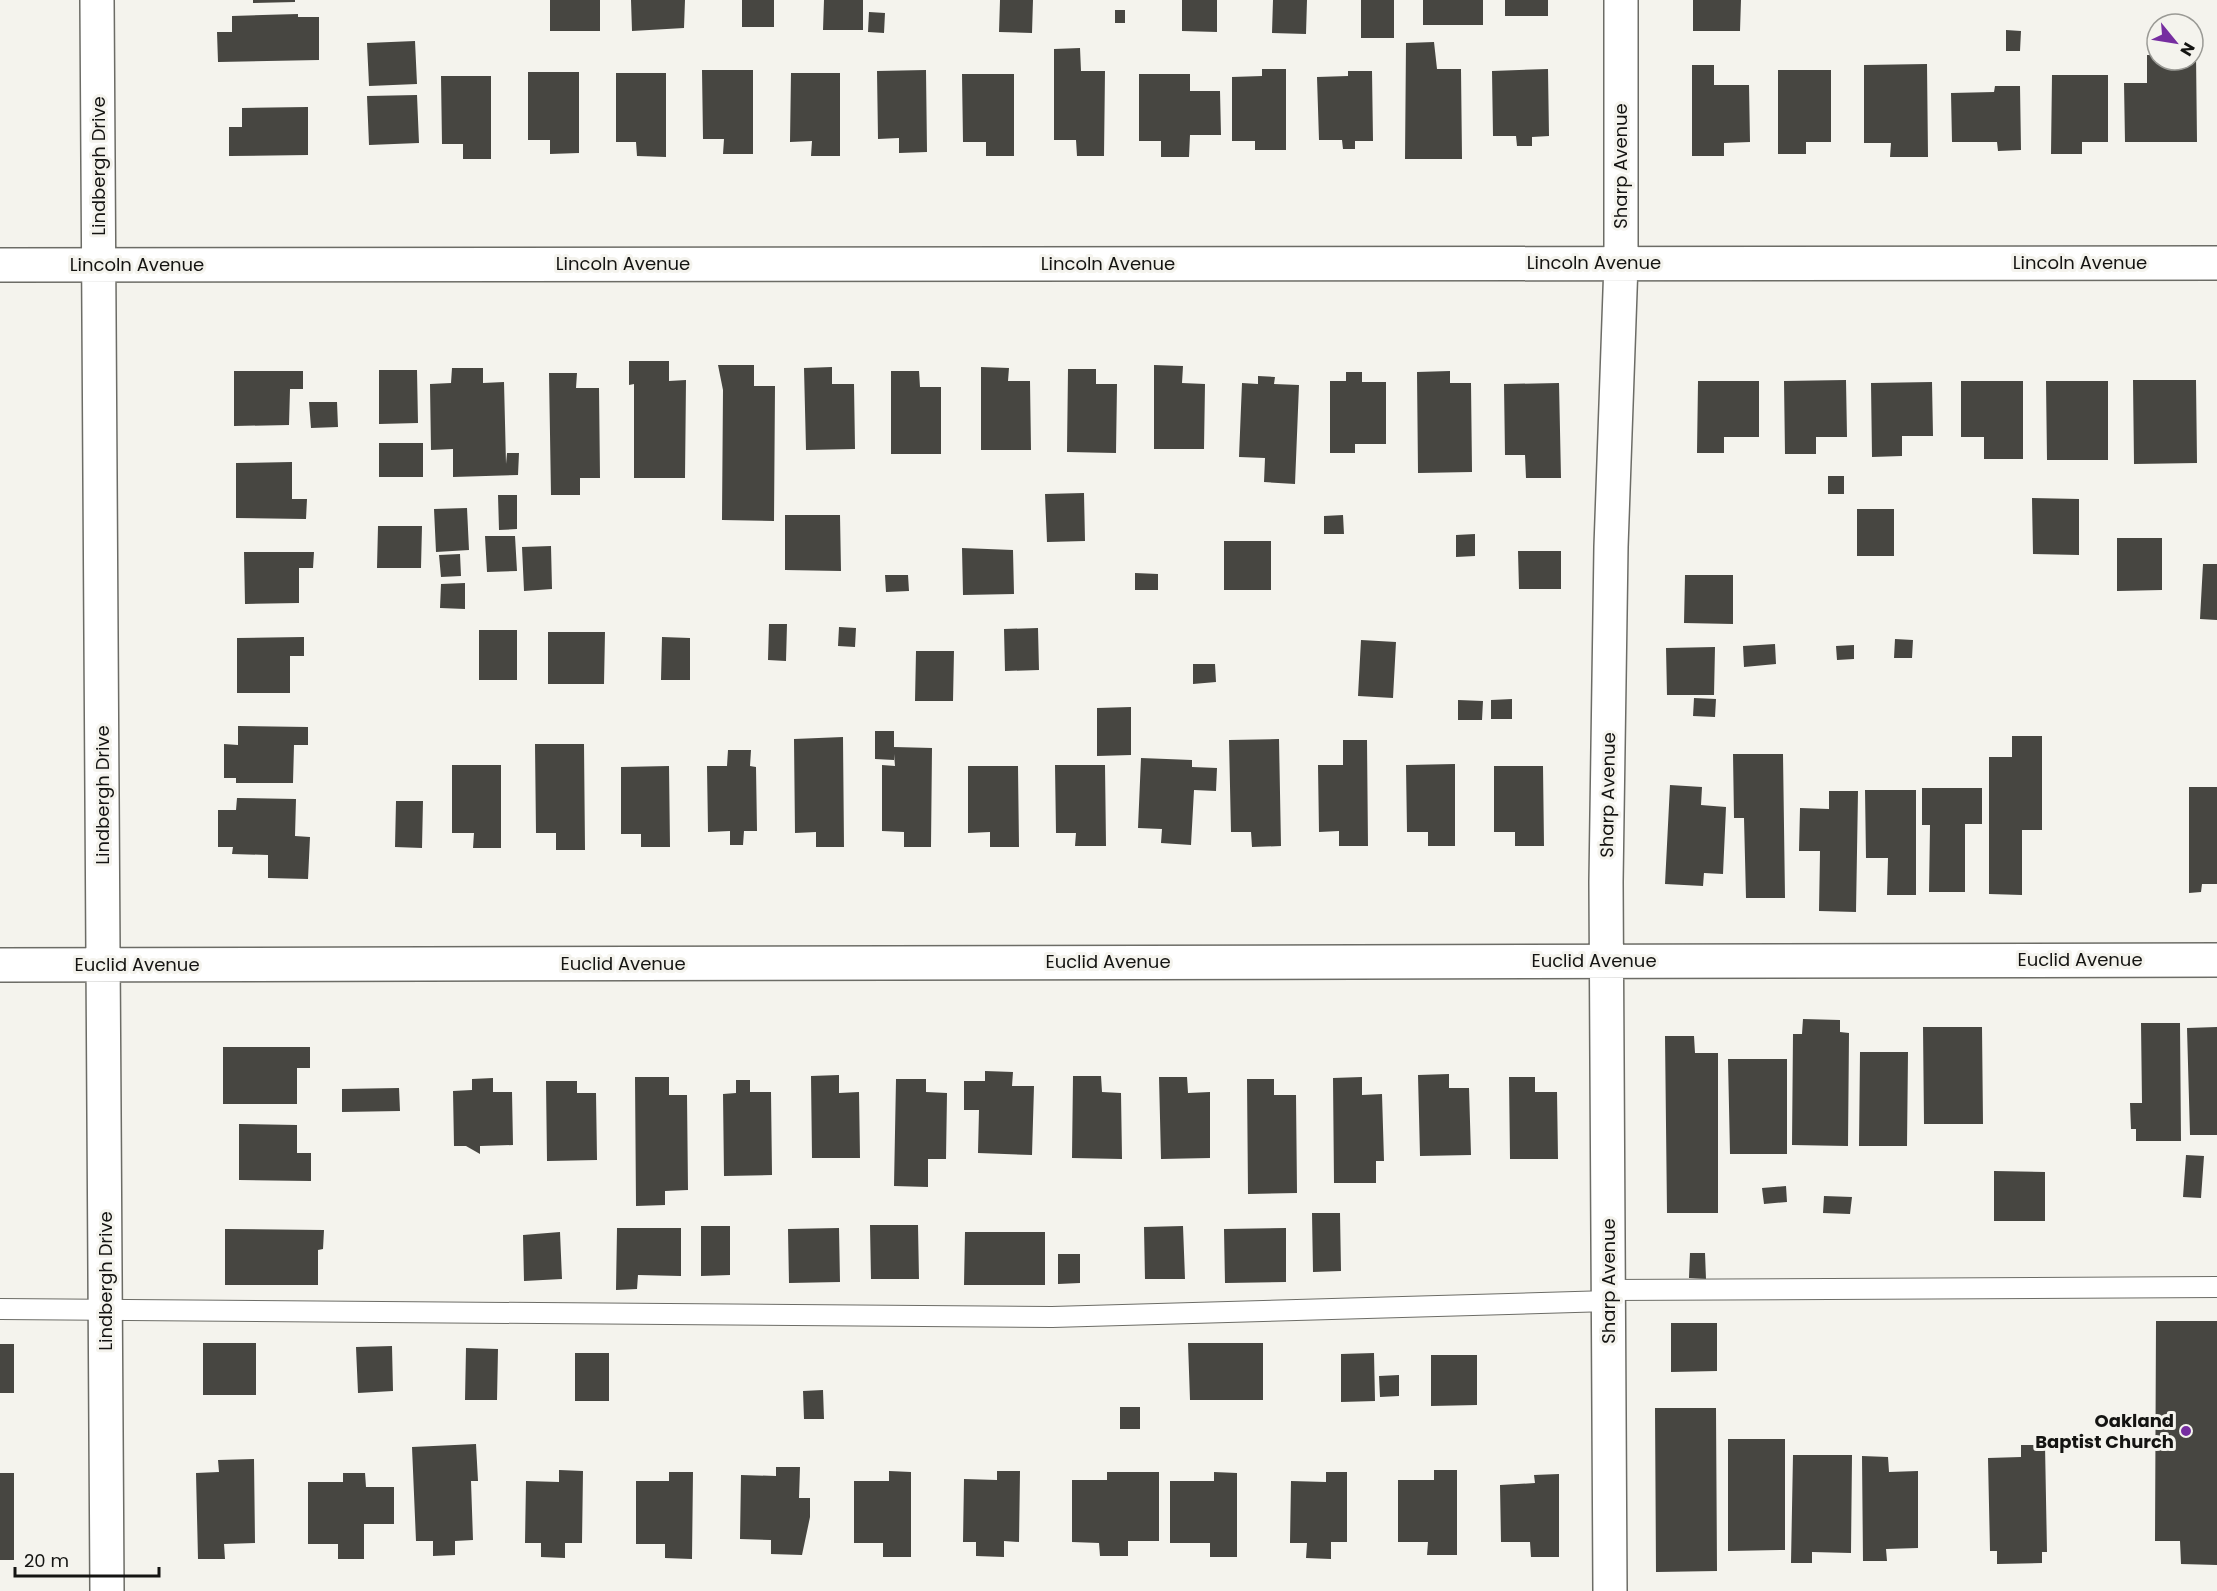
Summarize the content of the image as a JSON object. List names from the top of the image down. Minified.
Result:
{"streets":{"street":["Lindbergh Drive","Sharp Avenue","Lincoln Avenue","Euclid Avenue"]},"crossings":[["Lindbergh Drive","Lincoln Avenue"],["Lindbergh Drive","Euclid Avenue"],["Sharp Avenue","Lincoln Avenue"],["Sharp Avenue","Euclid Avenue"]],"places":["Oakland Baptist Church"],"scale_bar":"20 m","north":"bottom right"}
